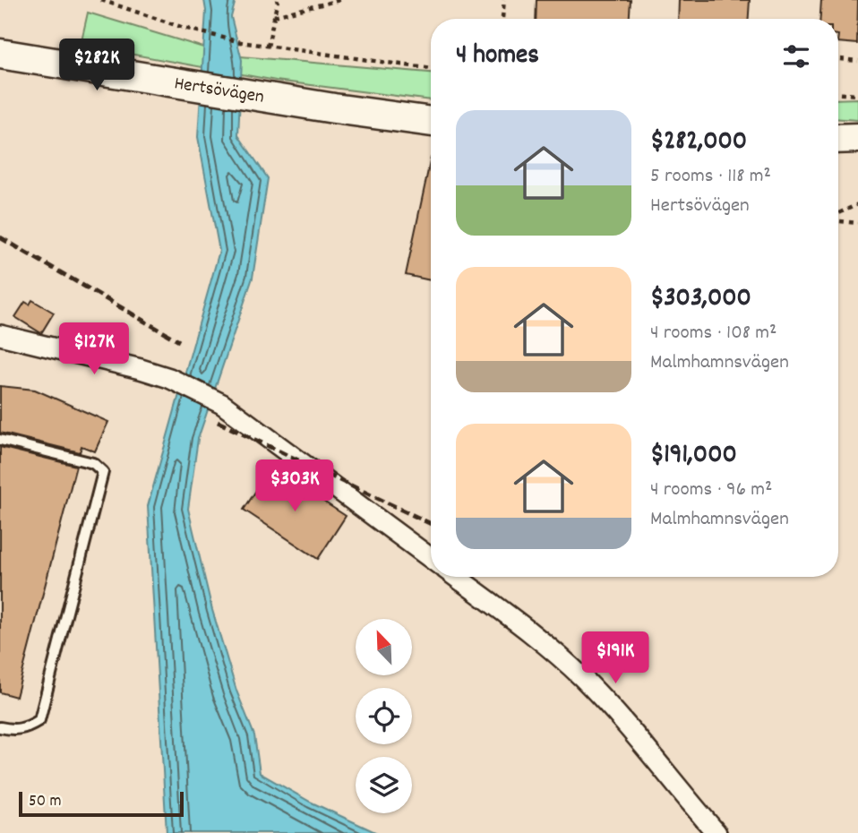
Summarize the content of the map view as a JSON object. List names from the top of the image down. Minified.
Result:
{"streets":{"main road":["Hertsövägen"]},"scale_bar":"50 m","north":"top left","page":{"heading":"4 homes","price":["$282K","$127K","$303K","$191K"],"list":[{"name":"$282,000","note":"5 rooms · 118 m² · Hertsövägen"},{"name":"$303,000","note":"4 rooms · 108 m² · Malmhamnsvägen"},{"name":"$191,000","note":"4 rooms · 96 m² · Malmhamnsvägen"}],"scale":"50 m"}}
